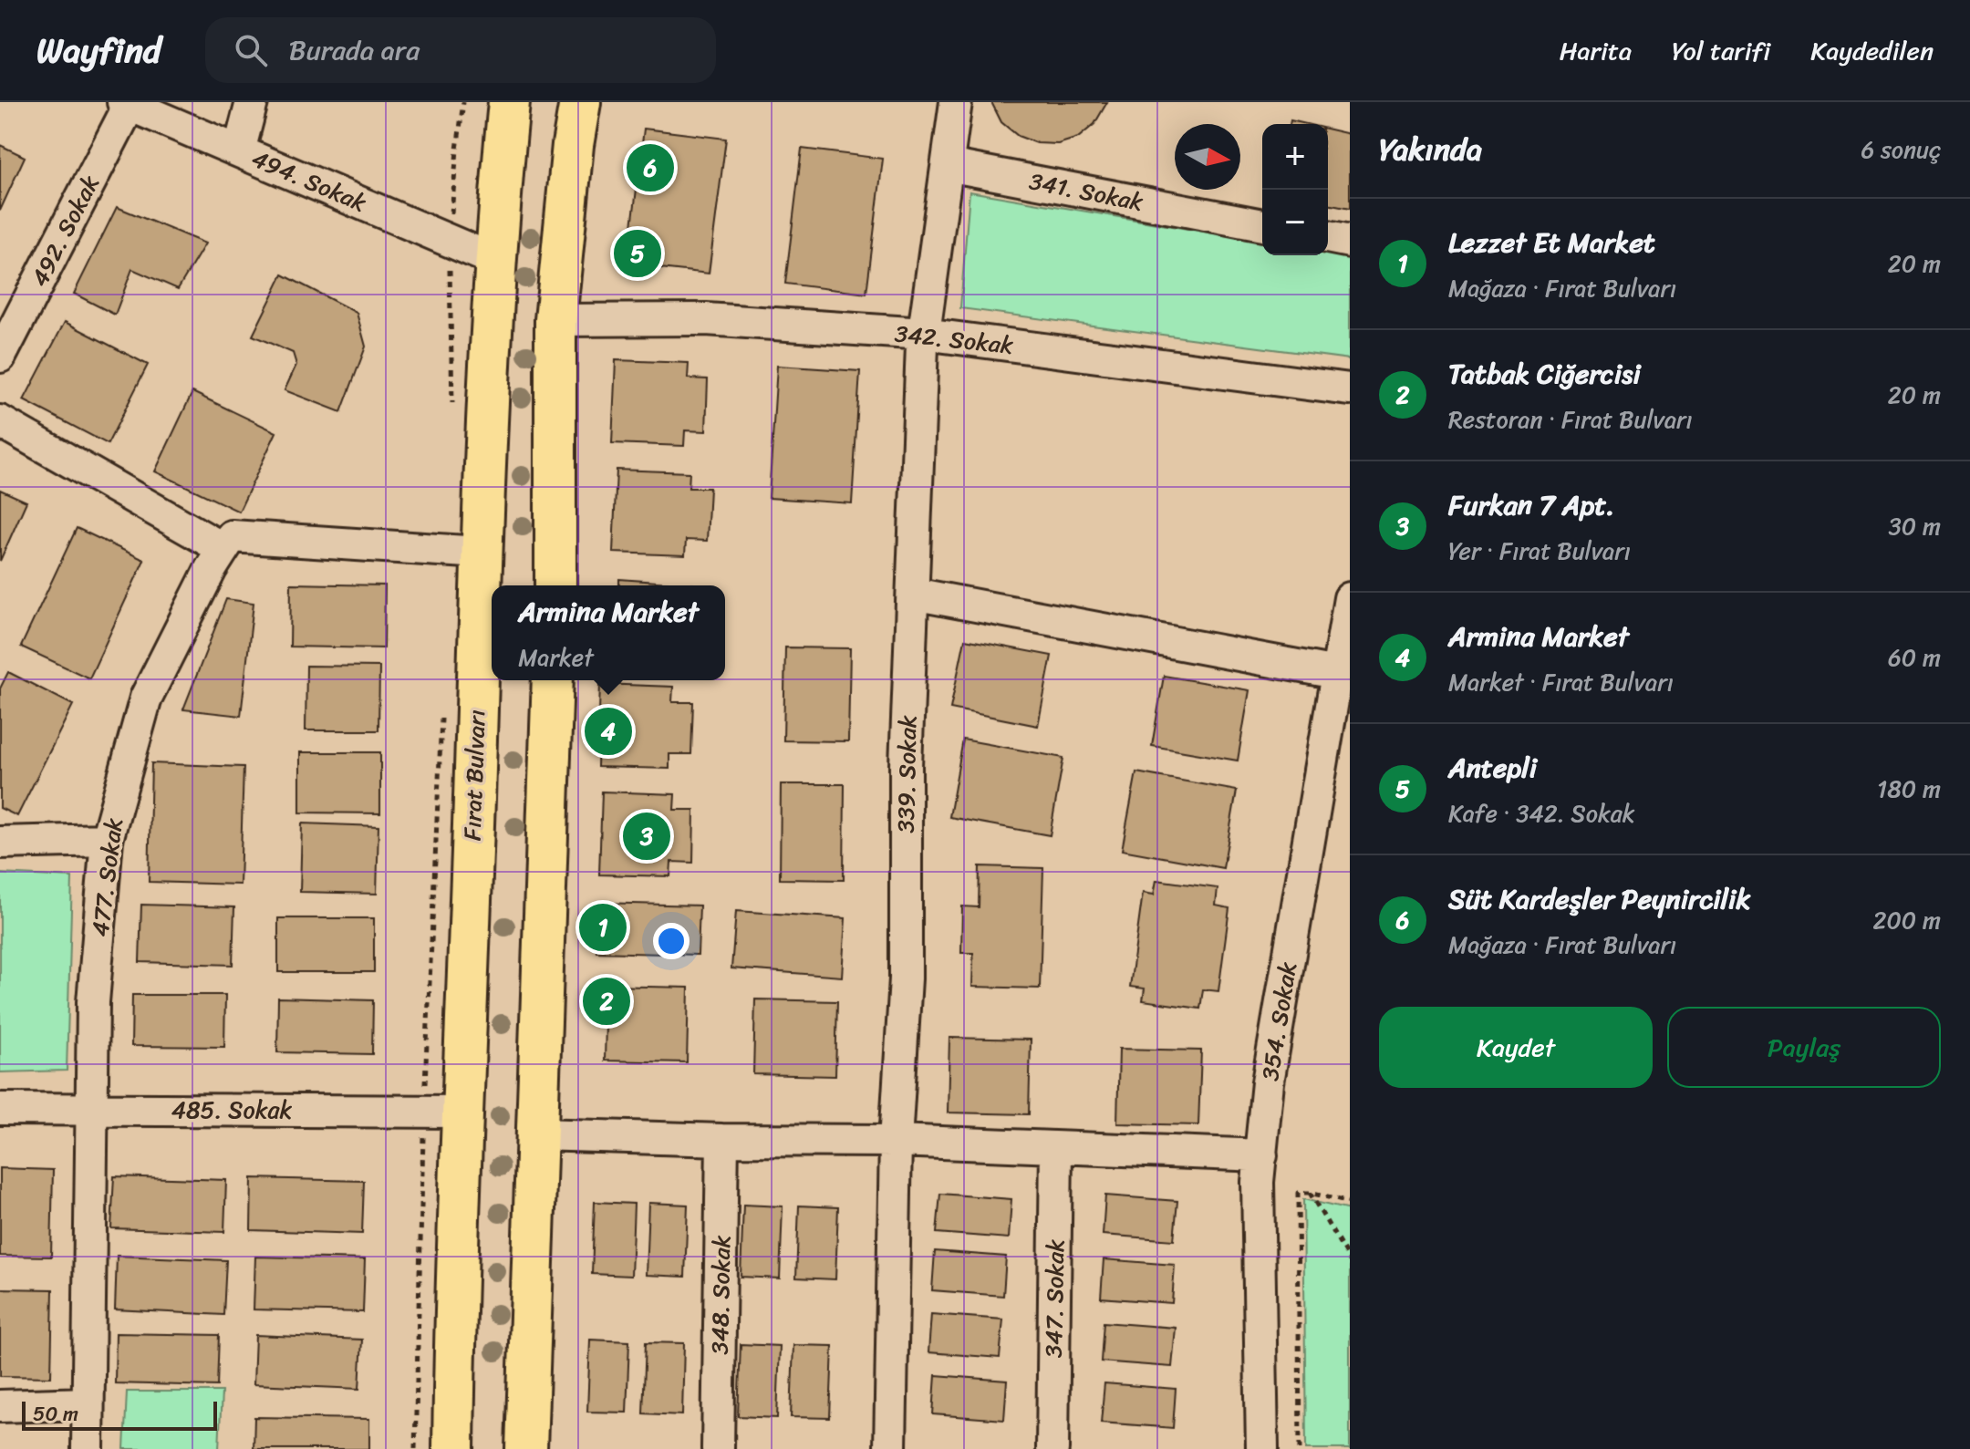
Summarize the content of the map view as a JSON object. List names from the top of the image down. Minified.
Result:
{"streets":{"main road":["Fırat Bulvarı"],"street":["494. Sokak","341. Sokak","492. Sokak","342. Sokak","339. Sokak","477. Sokak","354. Sokak","485. Sokak","348. Sokak","347. Sokak"]},"crossings":[["494. Sokak","492. Sokak"],["494. Sokak","Fırat Bulvarı"],["341. Sokak","339. Sokak"],["342. Sokak","339. Sokak"],["Fırat Bulvarı","485. Sokak"],["477. Sokak","485. Sokak"]],"scale_bar":"50 m","north":"right","page":{"header":"Wayfind","search":"Burada ara","nav":["Harita","Yol tarifi","Kaydedilen"],"heading":["Yakında","6 sonuç"],"map_buttons":["+","−"],"pins":["6","5","4","3","1","2"],"list":[{"mark":"1","name":"Lezzet Et Market","note":"Mağaza · Fırat Bulvarı","value":"20 m"},{"mark":"2","name":"Tatbak Ciğercisi","note":"Restoran · Fırat Bulvarı","value":"20 m"},{"mark":"3","name":"Furkan 7 Apt.","note":"Yer · Fırat Bulvarı","value":"30 m"},{"mark":"4","name":"Armina Market","note":"Market · Fırat Bulvarı","value":"60 m"},{"mark":"5","name":"Antepli","note":"Kafe · 342. Sokak","value":"180 m"},{"mark":"6","name":"Süt Kardeşler Peynircilik","note":"Mağaza · Fırat Bulvarı","value":"200 m"}],"popup":["Armina Market","Market"],"buttons":["Kaydet","Paylaş"],"scale":"50 m"}}
